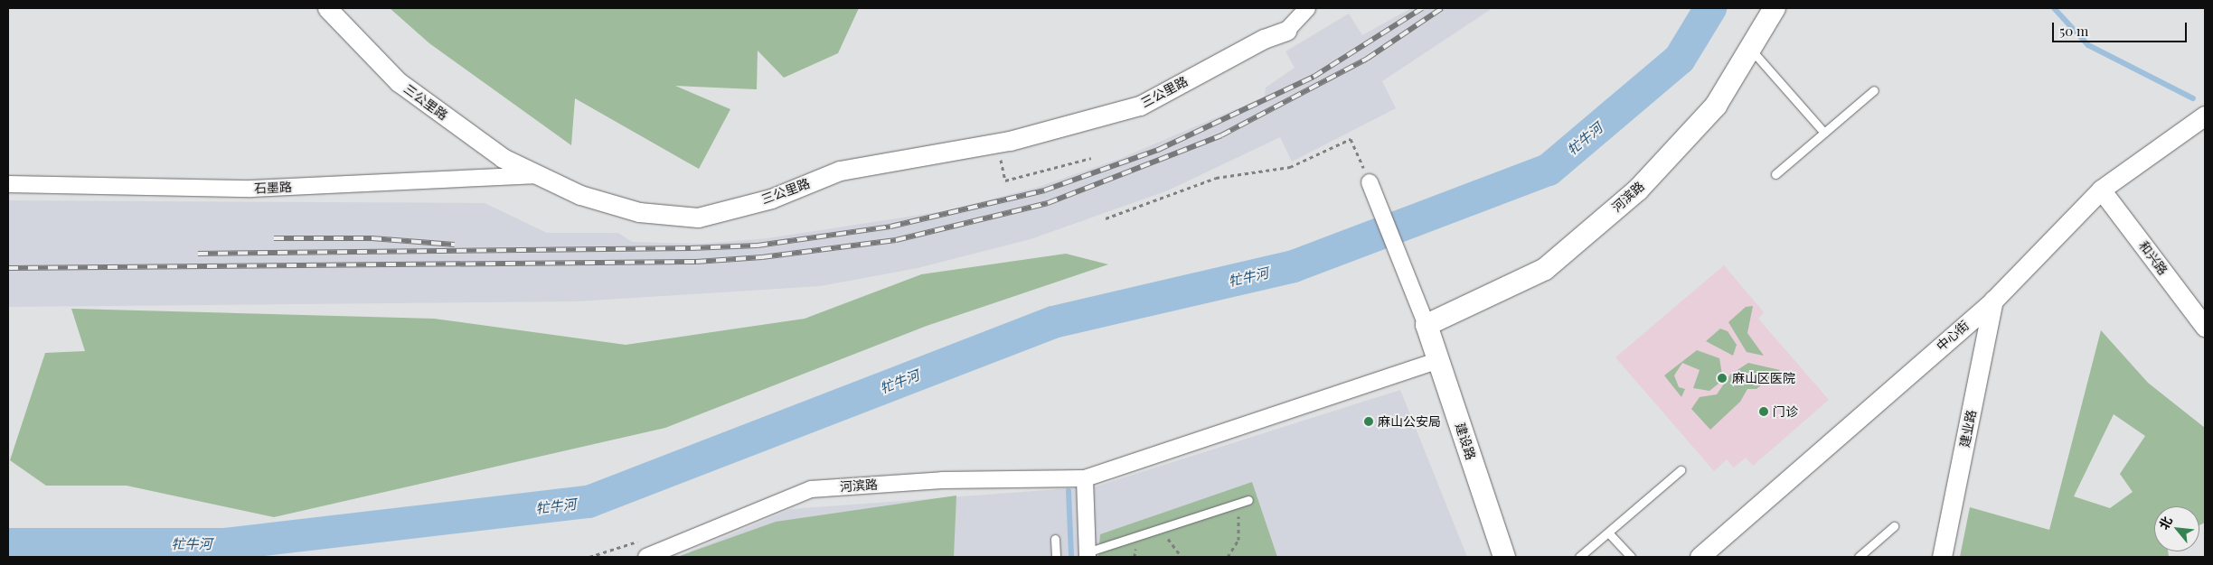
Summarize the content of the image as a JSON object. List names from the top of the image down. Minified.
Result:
{"streets":{"main road":["河滨路","建设路"],"street":["三公里路","石墨路","和兴路","中心街","建业路"]},"crossings":[["三公里路","石墨路"],["河滨路","建设路"],["和兴路","中心街"],["中心街","建业路"]],"water":["牤牛河"],"places":["麻山区医院","门诊","麻山公安局"],"scale_bar":"50 m","north":"top left"}
